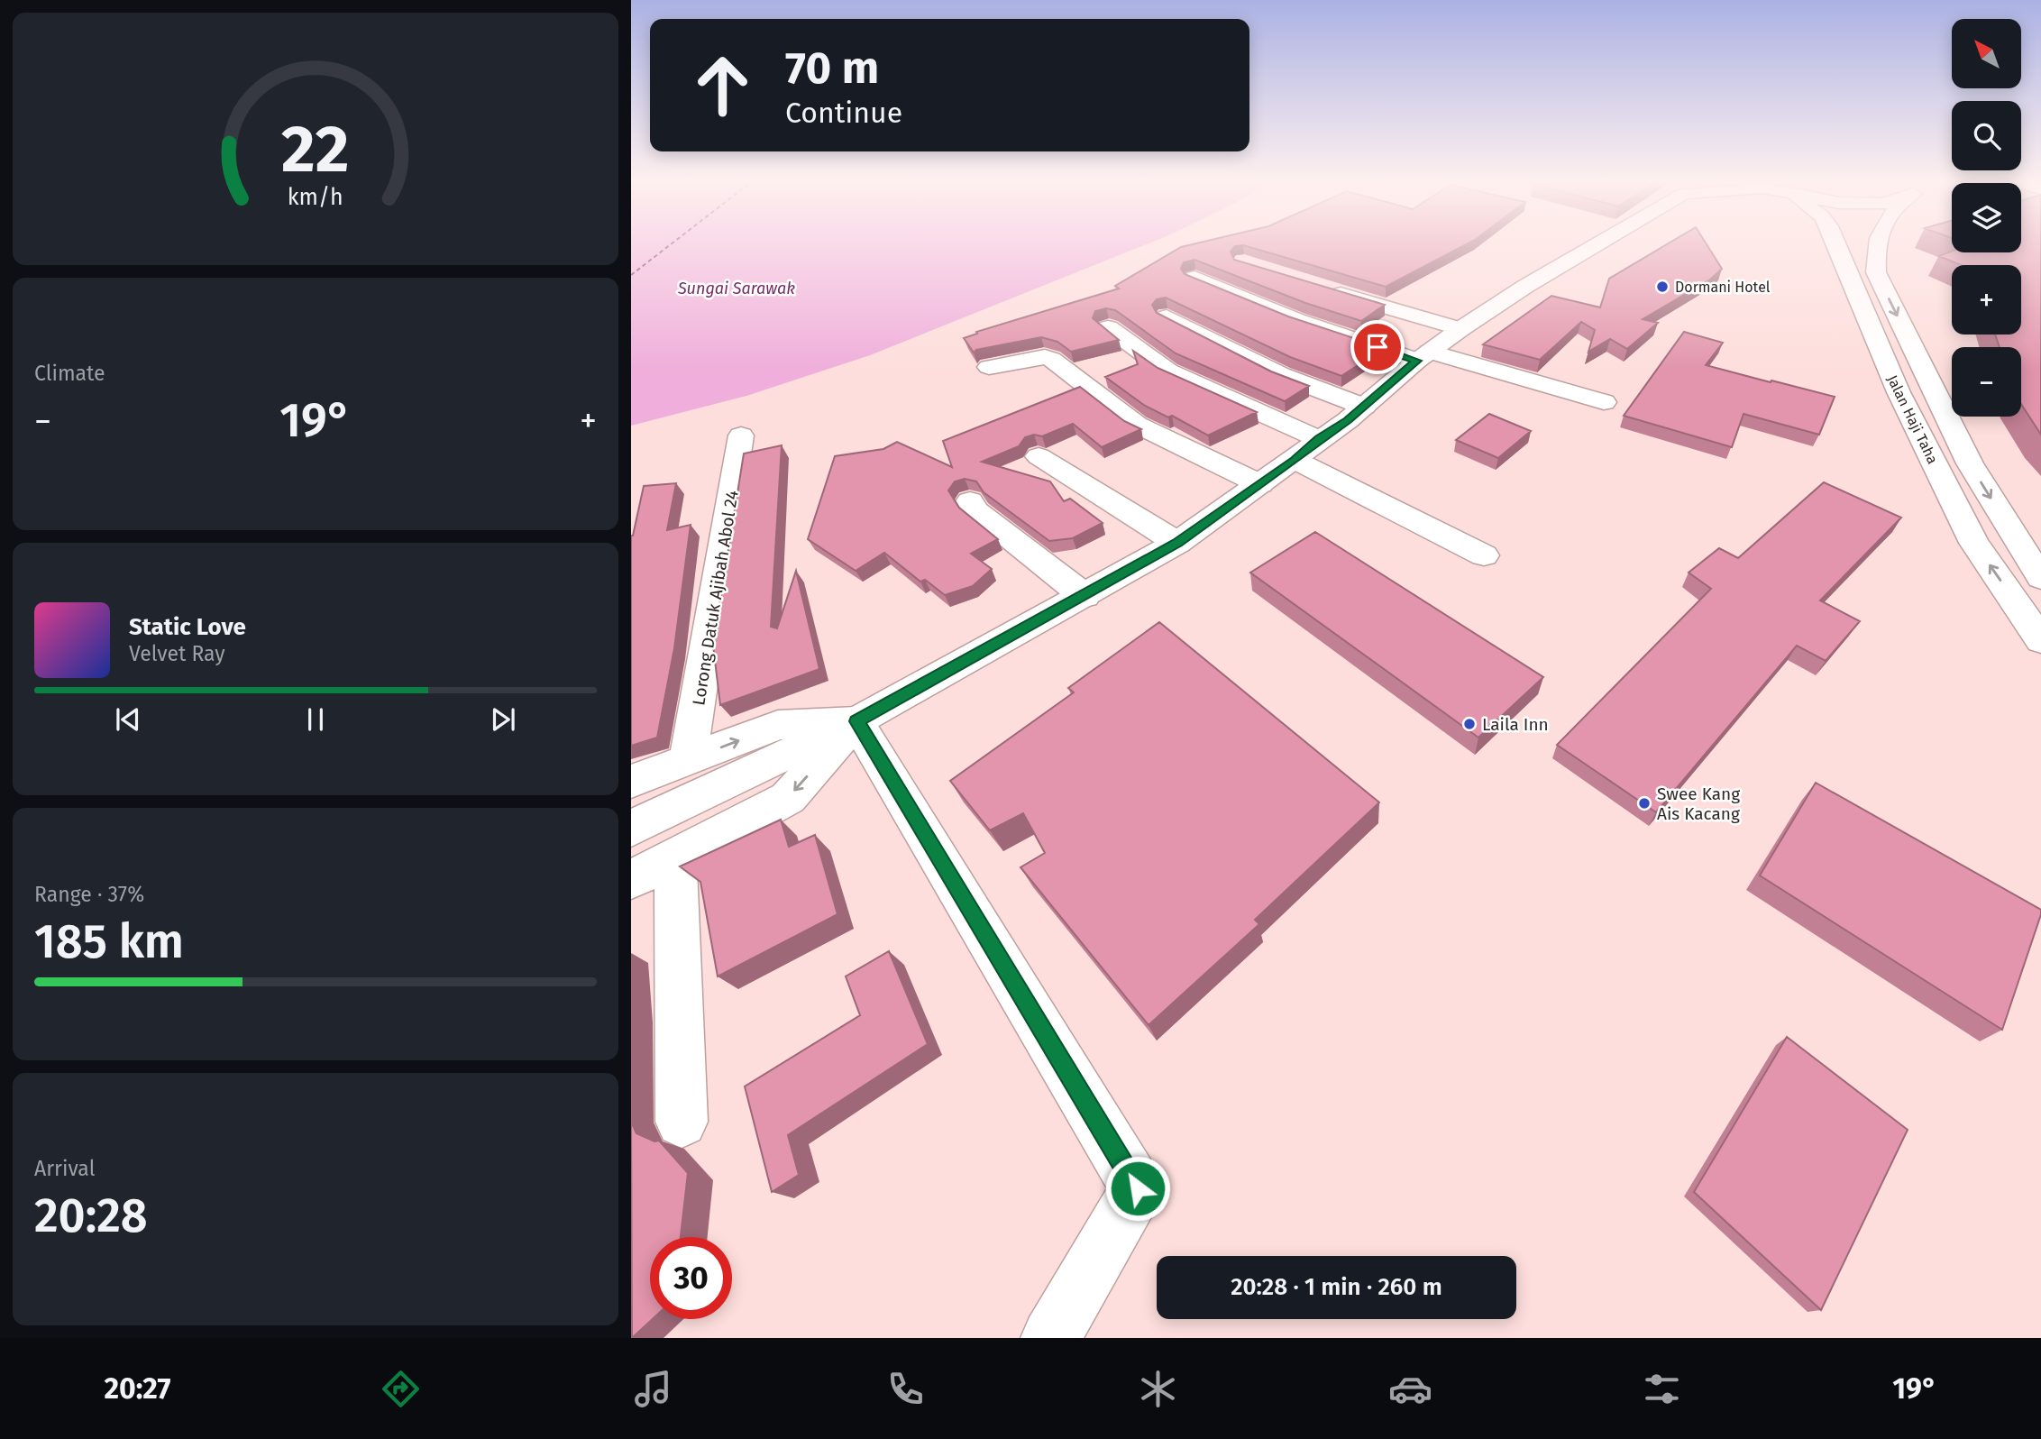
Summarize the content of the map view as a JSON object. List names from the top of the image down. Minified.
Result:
{"streets":{"street":["Jalan Haji Taha","Lorong Datuk Ajibah Abol 24"]},"water":["Sungai Sarawak"],"places":["Dormani Hotel","Laila Inn","Swee Kang Ais Kacang"],"north":"top left","page":{"map_buttons":["+","−"],"turn":["70 m","Continue"],"tile":["Climate",["Range · 37%","185 km"],["Arrival","20:28"]],"heat":["−","19°","+"],"song":["Static Love","Velvet Ray"],"limit":"30","trip":"20:28 · 1 min · 260 m","tabs":["20:27","19°"],"gauge":["22","km/h"]}}
